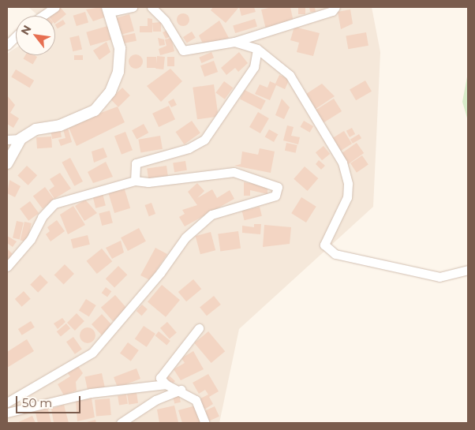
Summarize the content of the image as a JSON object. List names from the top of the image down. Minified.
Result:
{"scale_bar":"50 m","north":"top left"}
